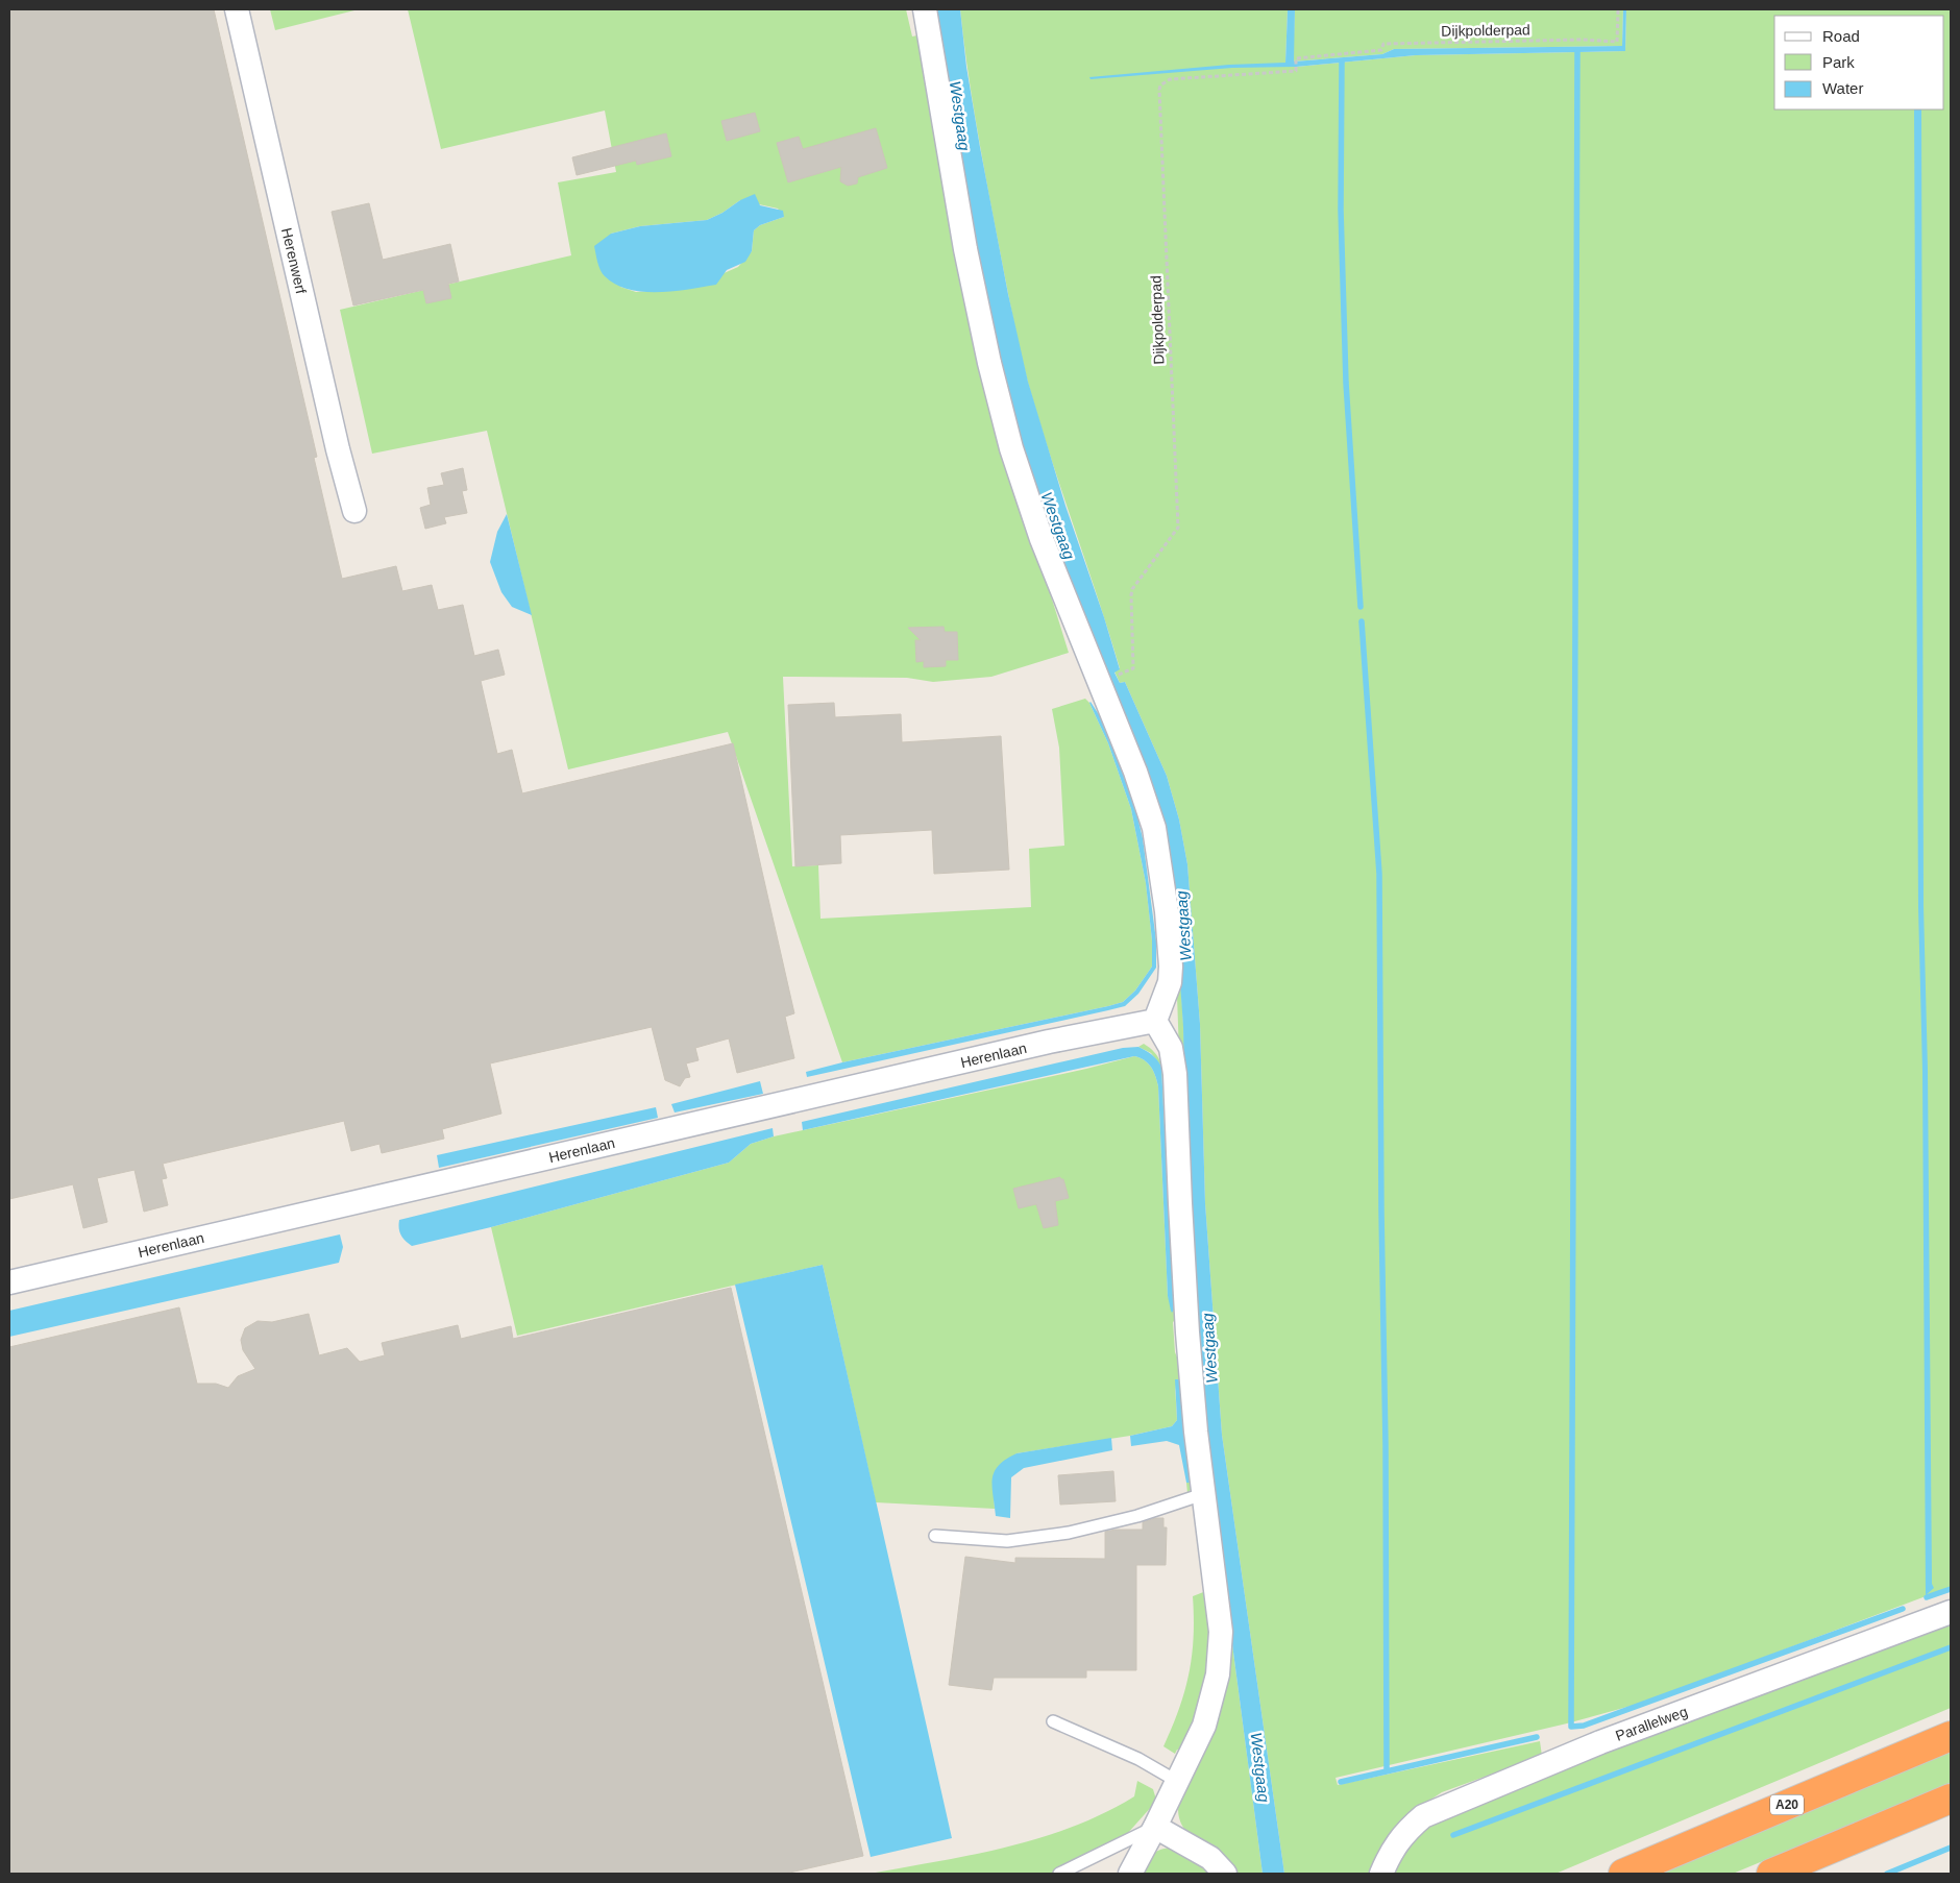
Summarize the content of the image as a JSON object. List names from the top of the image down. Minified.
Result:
{"streets":{"highway":["A20"],"street":["Herenwerf","Herenlaan","Parallelweg"],"path":["Dijkpolderpad"]},"water":["Westgaag"],"legend":["Road","Park","Water"]}
